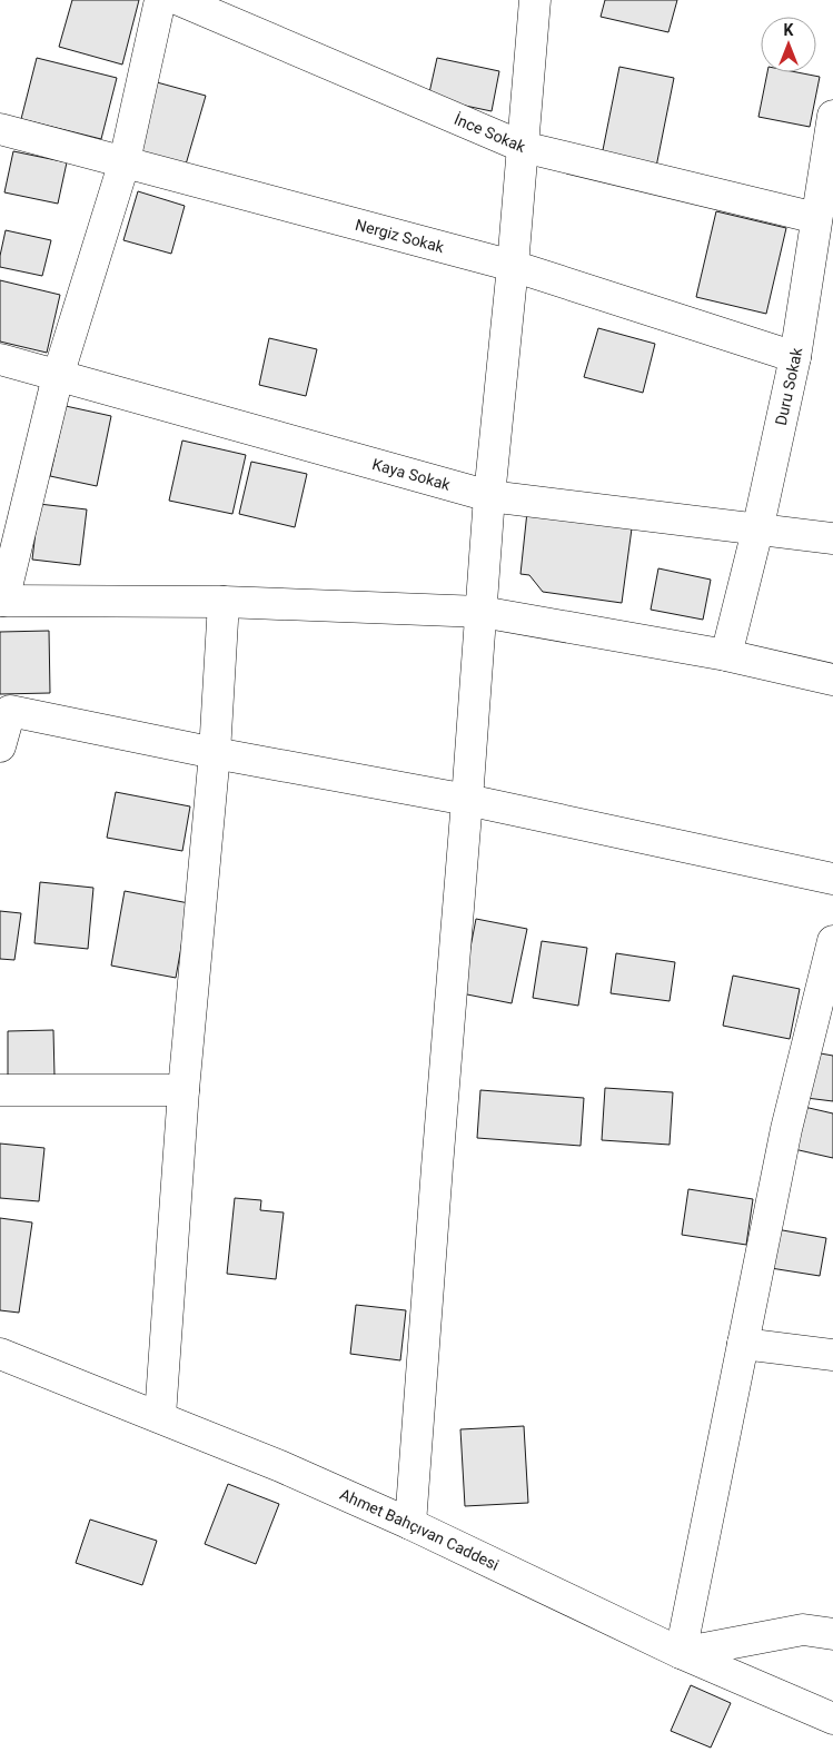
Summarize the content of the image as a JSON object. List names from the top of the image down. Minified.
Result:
{"streets":{"street":["İnce Sokak","Nergiz Sokak","Duru Sokak","Kaya Sokak","Ahmet Bahçıvan Caddesi"]},"crossings":[["İnce Sokak","Duru Sokak"],["Nergiz Sokak","Duru Sokak"],["Duru Sokak","Kaya Sokak"]],"north":"top"}
